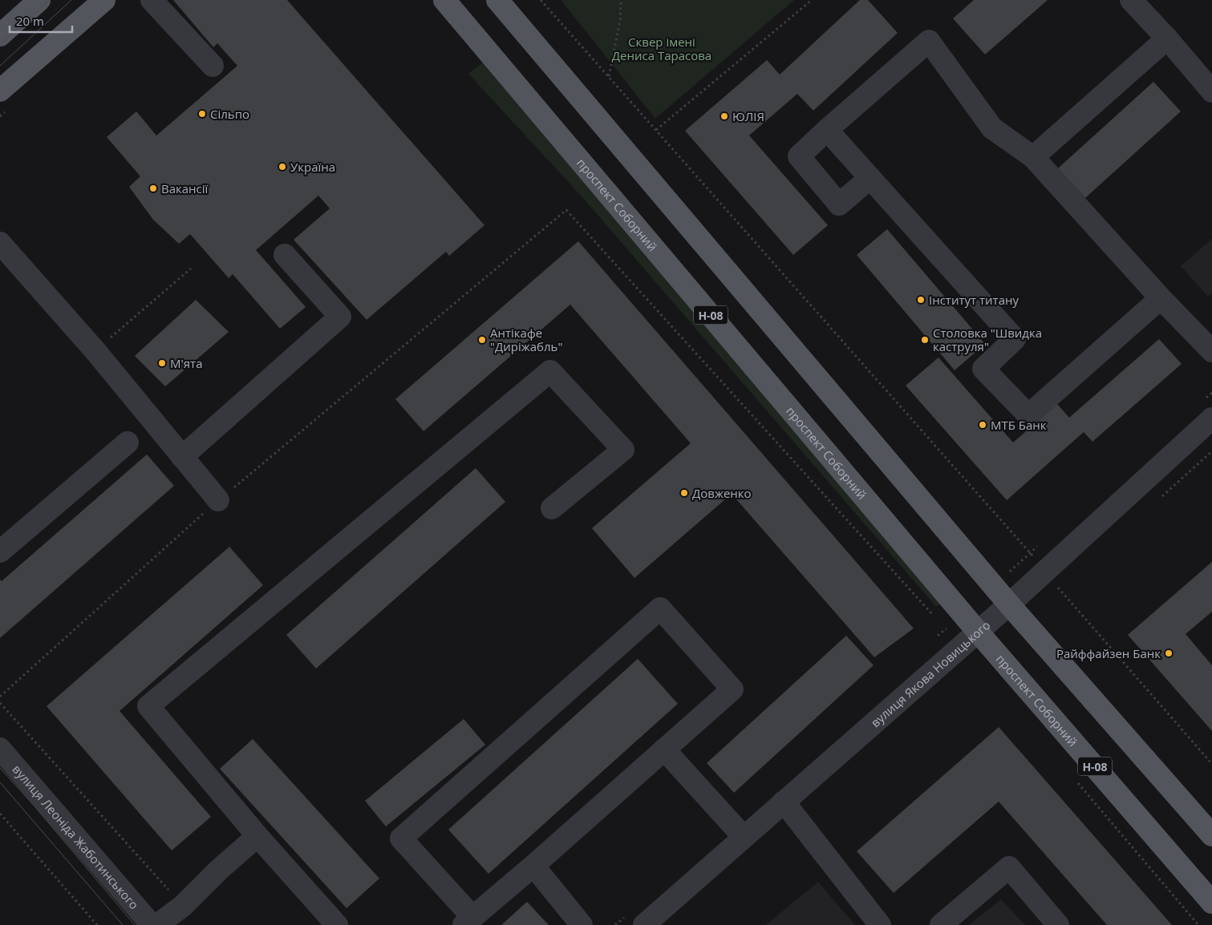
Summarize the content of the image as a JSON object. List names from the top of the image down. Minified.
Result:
{"streets":{"main road":["проспект Соборний","Н-08"],"street":["вулиця Якова Новицького","вулиця Леоніда Жаботинського"]},"crossings":[["проспект Соборний","вулиця Якова Новицького"]],"parks":["Сквер імені Дениса Тарасова"],"places":["Сільпо","ЮЛІЯ","Україна","Вакансії","Інститут титану","Антiкафе \"Дирiжабль\"","Столовка \"Швидка каструля\"","М'ята","МТБ Банк","Довженко","Райффайзен Банк"],"scale_bar":"20 m"}
